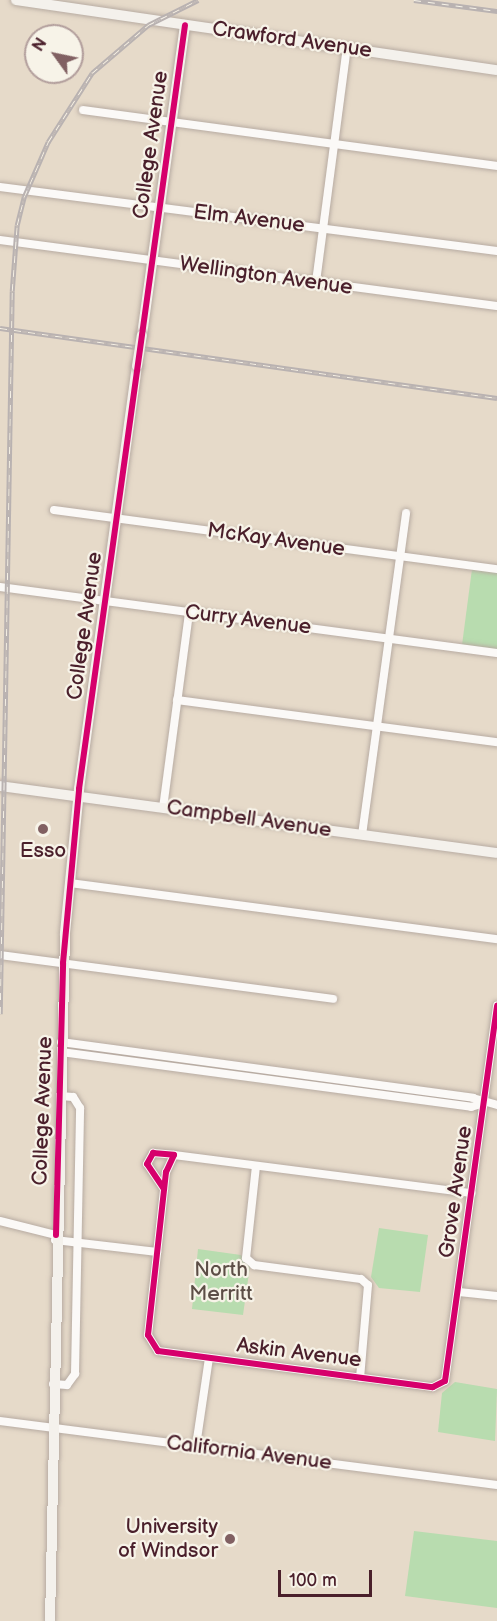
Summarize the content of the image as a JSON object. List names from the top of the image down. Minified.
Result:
{"streets":{"street":["Crawford Avenue","College Avenue","Elm Avenue","Wellington Avenue","McKay Avenue","Curry Avenue","Campbell Avenue","Grove Avenue","Askin Avenue","California Avenue"]},"crossings":[["Crawford Avenue","College Avenue"],["College Avenue","Elm Avenue"],["College Avenue","Wellington Avenue"],["College Avenue","McKay Avenue"],["College Avenue","Curry Avenue"],["College Avenue","Campbell Avenue"],["College Avenue","California Avenue"],["Grove Avenue","Askin Avenue"]],"parks":["North Merritt"],"places":["Esso","University of Windsor"],"scale_bar":"100 m","north":"top left"}
